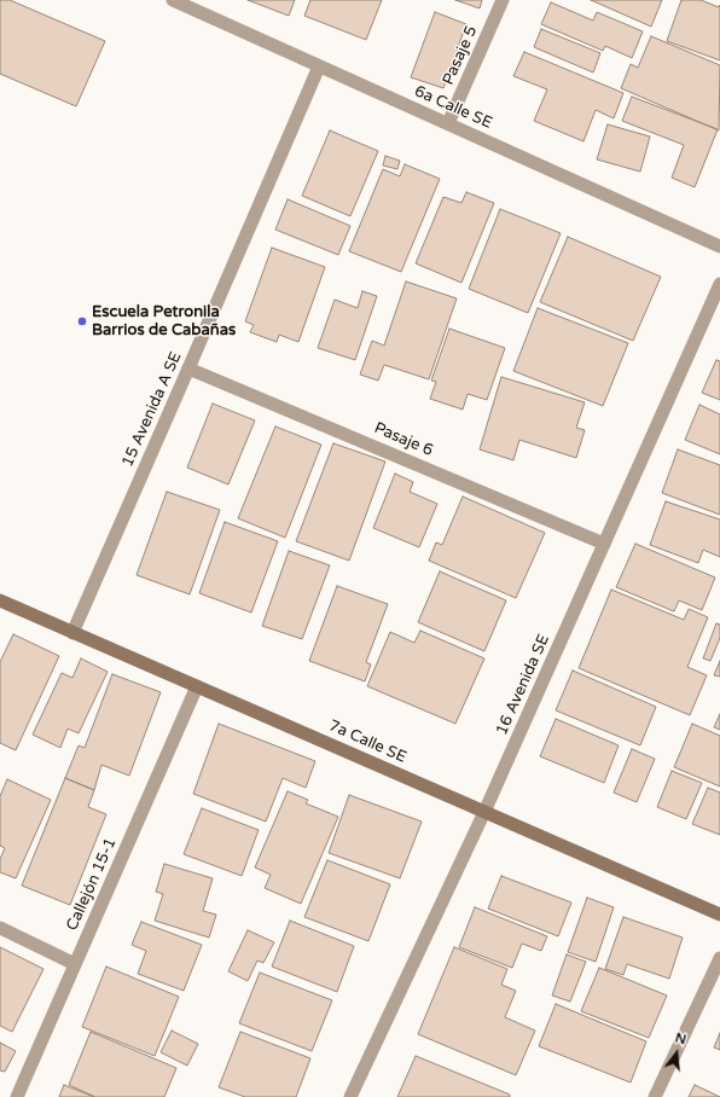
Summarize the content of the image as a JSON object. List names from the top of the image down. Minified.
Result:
{"streets":{"main road":["7a Calle SE"],"street":["Pasaje 5","6a Calle SE","15 Avenida A SE","Pasaje 6","16 Avenida SE","Callejón 15-1"]},"crossings":[["Pasaje 5","6a Calle SE"],["6a Calle SE","15 Avenida A SE"],["15 Avenida A SE","Pasaje 6"],["15 Avenida A SE","7a Calle SE"],["Pasaje 6","16 Avenida SE"],["16 Avenida SE","7a Calle SE"],["7a Calle SE","Callejón 15-1"]],"places":["Escuela Petronila Barrios de Cabañas"],"north":"top"}
